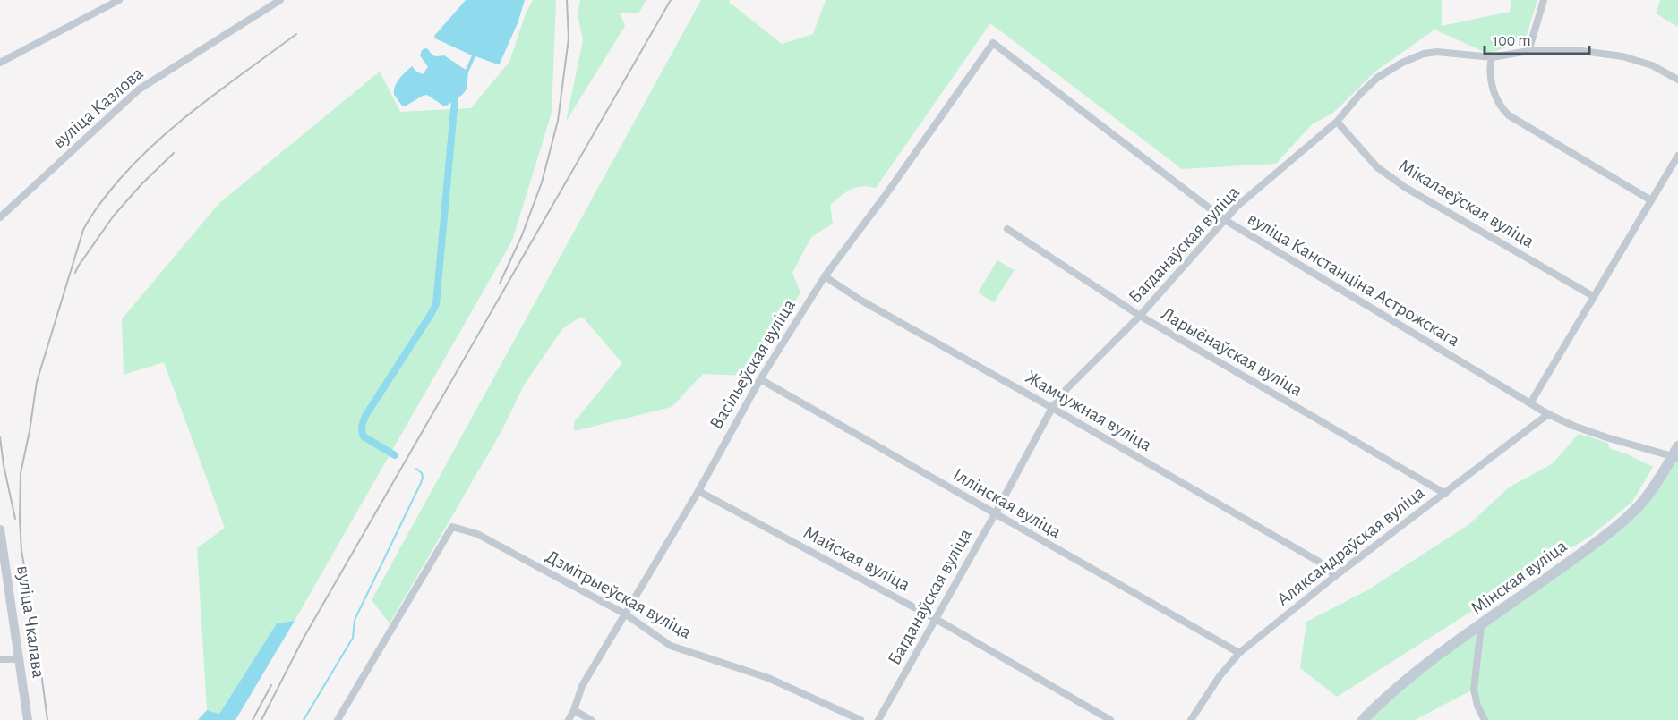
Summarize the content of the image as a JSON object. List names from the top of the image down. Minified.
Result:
{"streets":{"main road":["Мінская вуліца"],"street":["вуліца Казлова","Мікалаеўская вуліца","Багданаўская вуліца","вуліца Канстанціна Астрожскага","Ларыёнаўская вуліца","Васільеўская вуліца","Жамчужная вуліца","Іллінская вуліца","Аляксандраўская вуліца","Майская вуліца","Дзмітрыеўская вуліца","вуліца Чкалава"]},"crossings":[["Мікалаеўская вуліца","Багданаўская вуліца"],["Багданаўская вуліца","вуліца Канстанціна Астрожскага"],["Багданаўская вуліца","Ларыёнаўская вуліца"],["Багданаўская вуліца","Жамчужная вуліца"],["Багданаўская вуліца","Іллінская вуліца"],["Багданаўская вуліца","Майская вуліца"],["вуліца Канстанціна Астрожскага","Васільеўская вуліца"],["вуліца Канстанціна Астрожскага","Аляксандраўская вуліца"],["вуліца Канстанціна Астрожскага","Мінская вуліца"],["Ларыёнаўская вуліца","Аляксандраўская вуліца"],["Васільеўская вуліца","Жамчужная вуліца"],["Васільеўская вуліца","Іллінская вуліца"],["Васільеўская вуліца","Майская вуліца"],["Васільеўская вуліца","Дзмітрыеўская вуліца"],["Жамчужная вуліца","Аляксандраўская вуліца"],["Іллінская вуліца","Аляксандраўская вуліца"]],"scale_bar":"100 m"}
